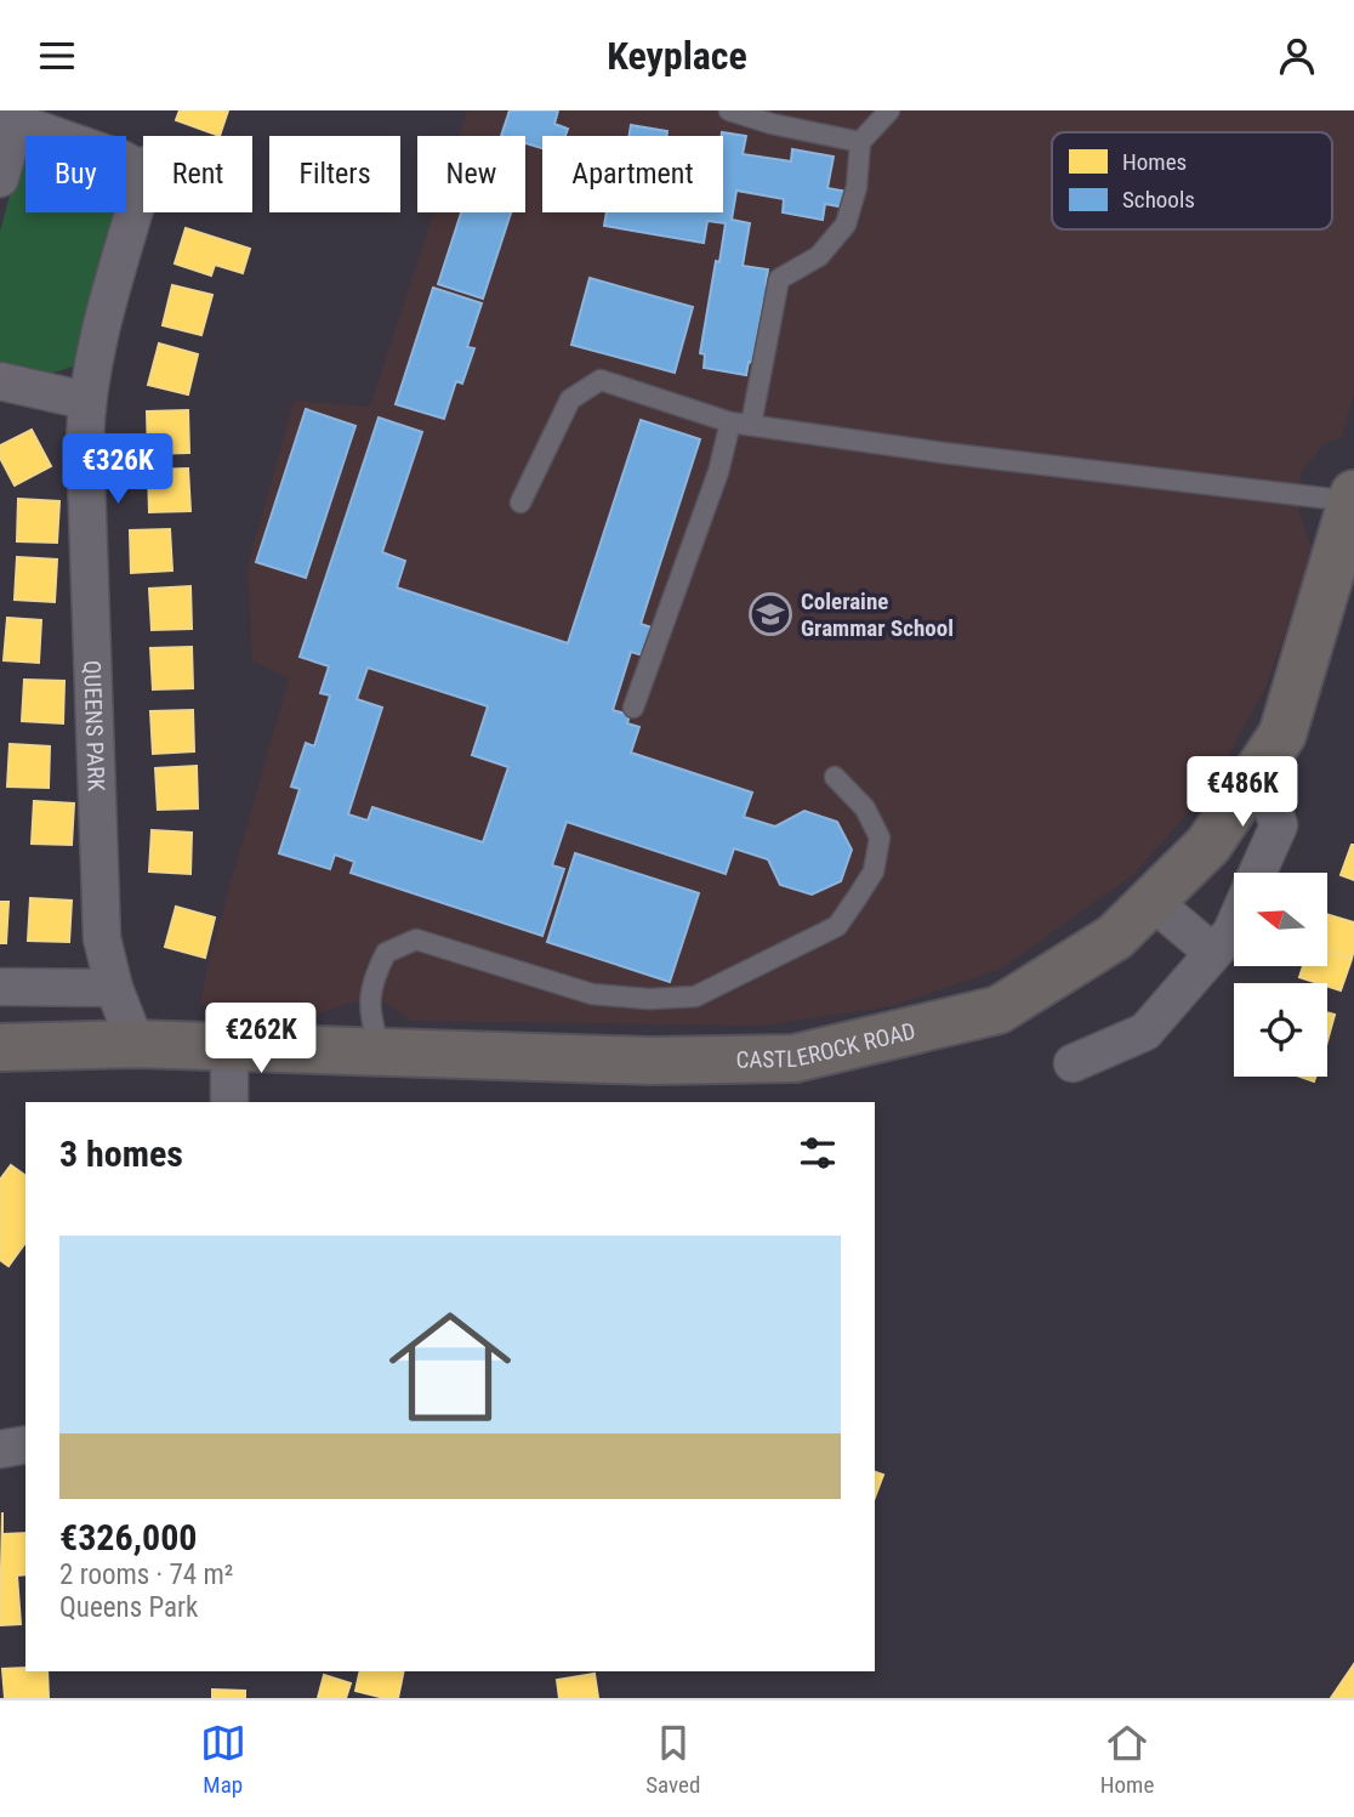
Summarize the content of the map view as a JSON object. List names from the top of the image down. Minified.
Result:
{"streets":{"main road":["CASTLEROCK ROAD"],"street":["QUEENS PARK"]},"crossings":[["QUEENS PARK","CASTLEROCK ROAD"]],"places":{"school or university":["Coleraine Grammar School"]},"legend":["Homes","Schools"],"north":"left","page":{"header":"Keyplace","chip":["Buy","Rent","Filters","New","Apartment"],"price":["€326K","€486K","€262K"],"heading":"3 homes","list":[{"name":"€326,000","note":"2 rooms · 74 m² · Queens Park"}],"tabs":["Map","Saved","Home"]}}
